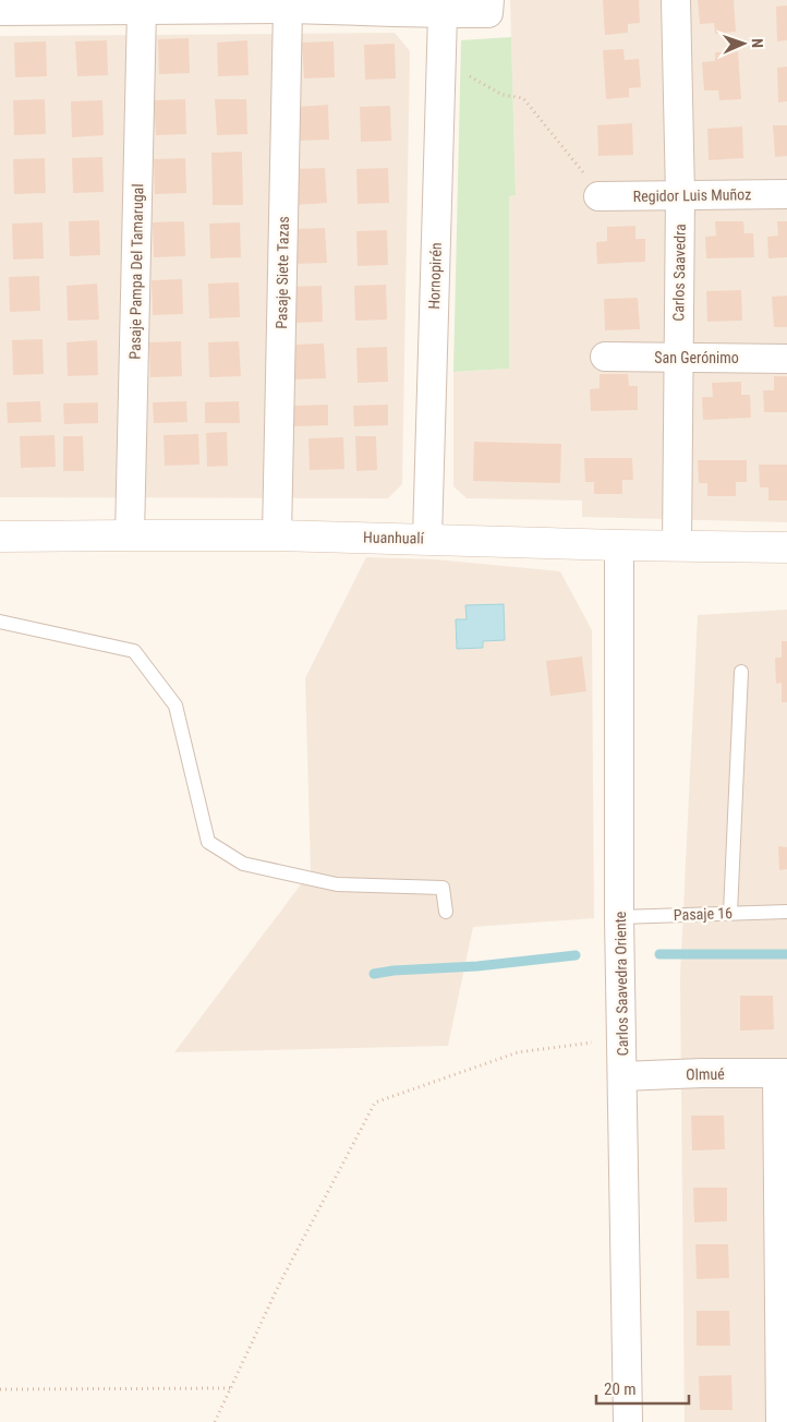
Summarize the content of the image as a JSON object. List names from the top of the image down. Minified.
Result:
{"streets":{"street":["Regidor Luis Muñoz","Pasaje Pampa Del Tamarugal","Pasaje Siete Tazas","Carlos Saavedra","Hornopirén","San Gerónimo","Huanhualí","Carlos Saavedra Oriente","Olmué"],"lane":["Pasaje 16"]},"crossings":[["Regidor Luis Muñoz","Carlos Saavedra"],["Pasaje Pampa Del Tamarugal","Huanhualí"],["Pasaje Siete Tazas","Huanhualí"],["Carlos Saavedra","San Gerónimo"],["Carlos Saavedra","Huanhualí"],["Hornopirén","Huanhualí"],["Huanhualí","Carlos Saavedra Oriente"],["Pasaje 16","Carlos Saavedra Oriente"],["Carlos Saavedra Oriente","Olmué"]],"scale_bar":"20 m","north":"right"}
